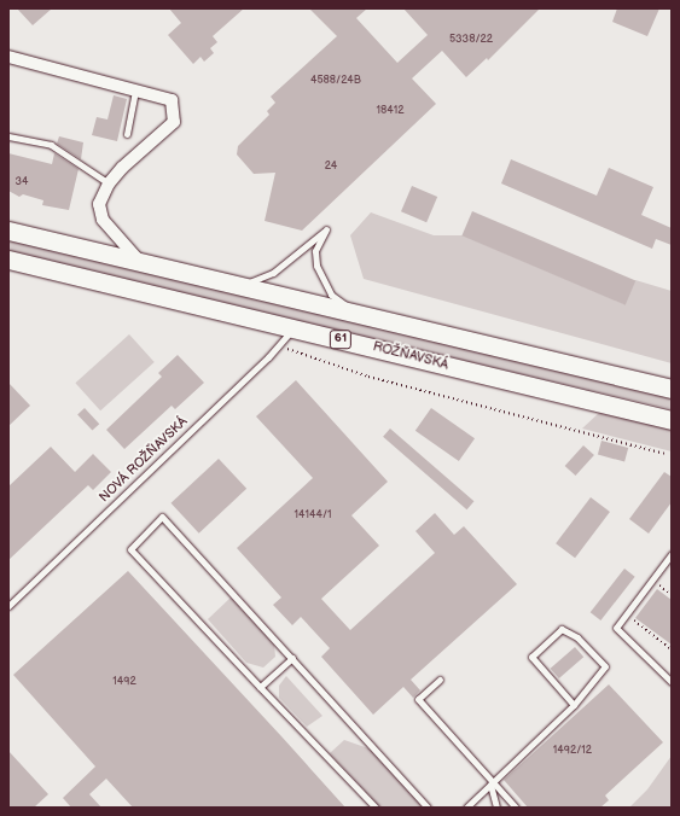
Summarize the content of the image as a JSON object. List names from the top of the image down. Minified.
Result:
{"streets":{"main road":["61","ROŽŇAVSKÁ"],"lane":["NOVÁ ROŽŇAVSKÁ"]},"crossings":[["ROŽŇAVSKÁ","NOVÁ ROŽŇAVSKÁ"]],"house_numbers":["5338/22","4588/24B","18412","24","34","14144/1","1492","1492/12"]}
